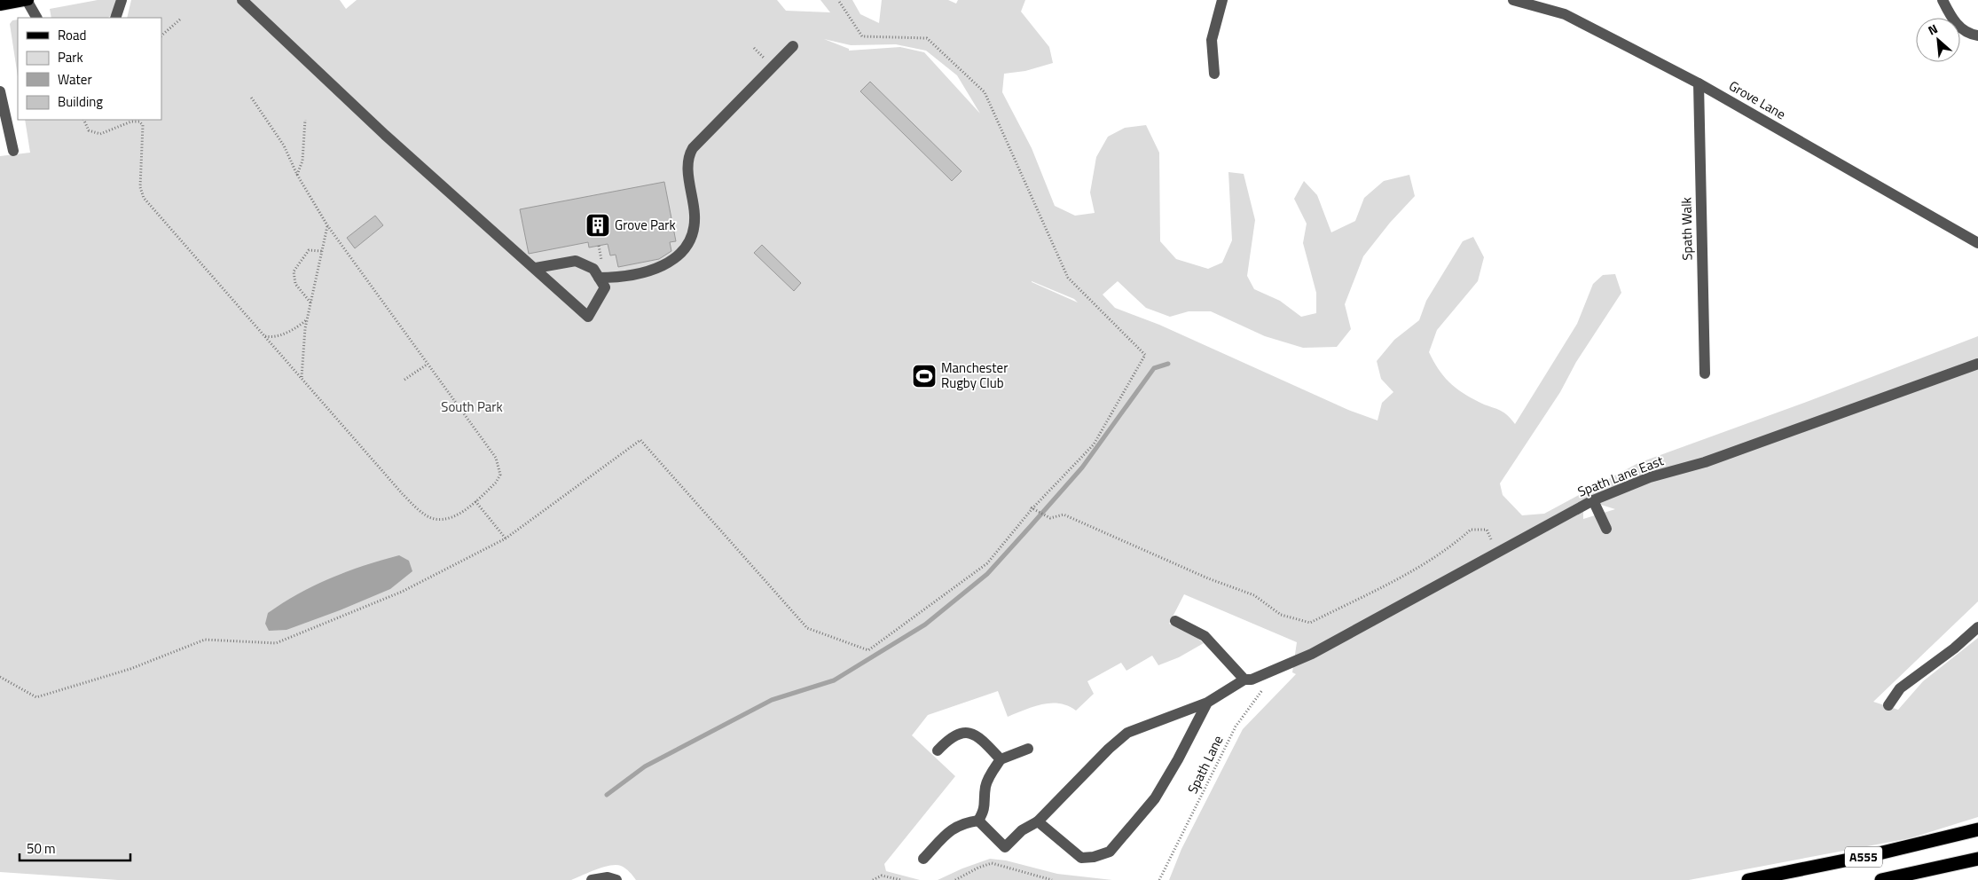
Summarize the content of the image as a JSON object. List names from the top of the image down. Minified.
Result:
{"streets":{"highway":["A555"],"street":["Grove Lane","Spath Walk","Spath Lane East"],"path":["Spath Lane"]},"crossings":[["Grove Lane","Spath Walk"]],"parks":["South Park"],"places":{"building":["Grove Park"],"sports":["Manchester Rugby Club"]},"legend":["Road","Park","Water","Building"],"scale_bar":"50 m","north":"top left"}
